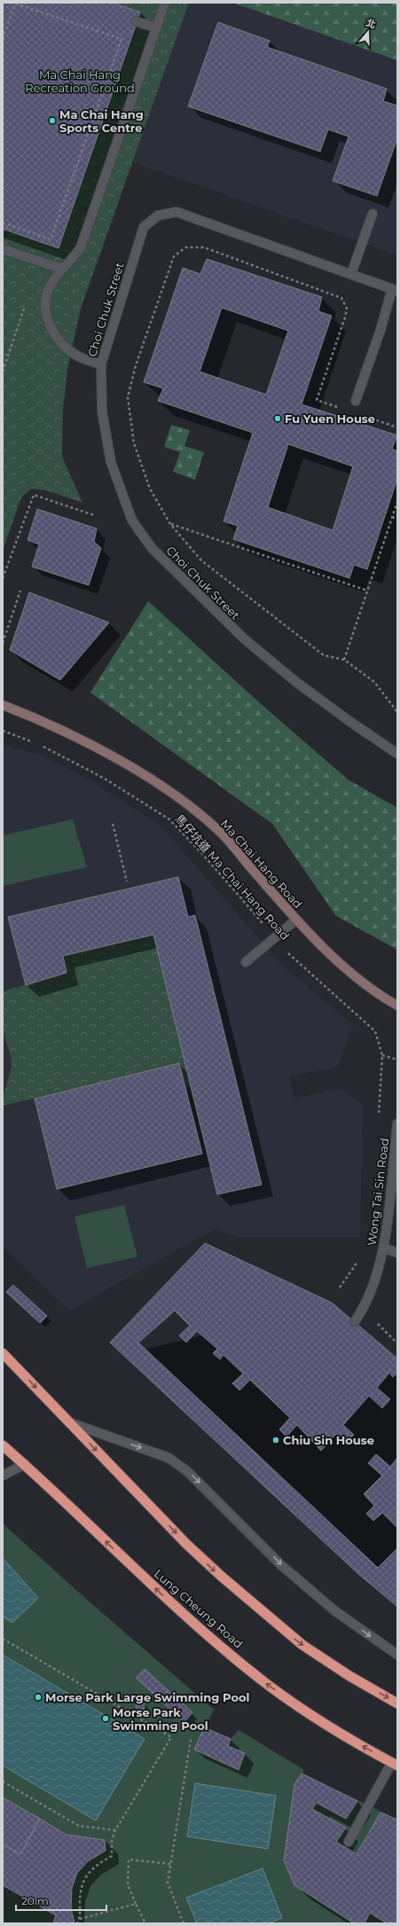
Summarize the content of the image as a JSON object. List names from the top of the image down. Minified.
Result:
{"streets":{"highway":["Lung Cheung Road"],"main road":["Ma Chai Hang Road"],"street":["Choi Chuk Street","Wong Tai Sin Road"],"path":["馬仔坑道 Ma Chai Hang Road"]},"parks":["Ma Chai Hang Recreation Ground"],"places":["Ma Chai Hang Sports Centre","Fu Yuen House","Chiu Sin House","Morse Park Large Swimming Pool","Morse Park Swimming Pool"],"scale_bar":"20 m","north":"top"}
